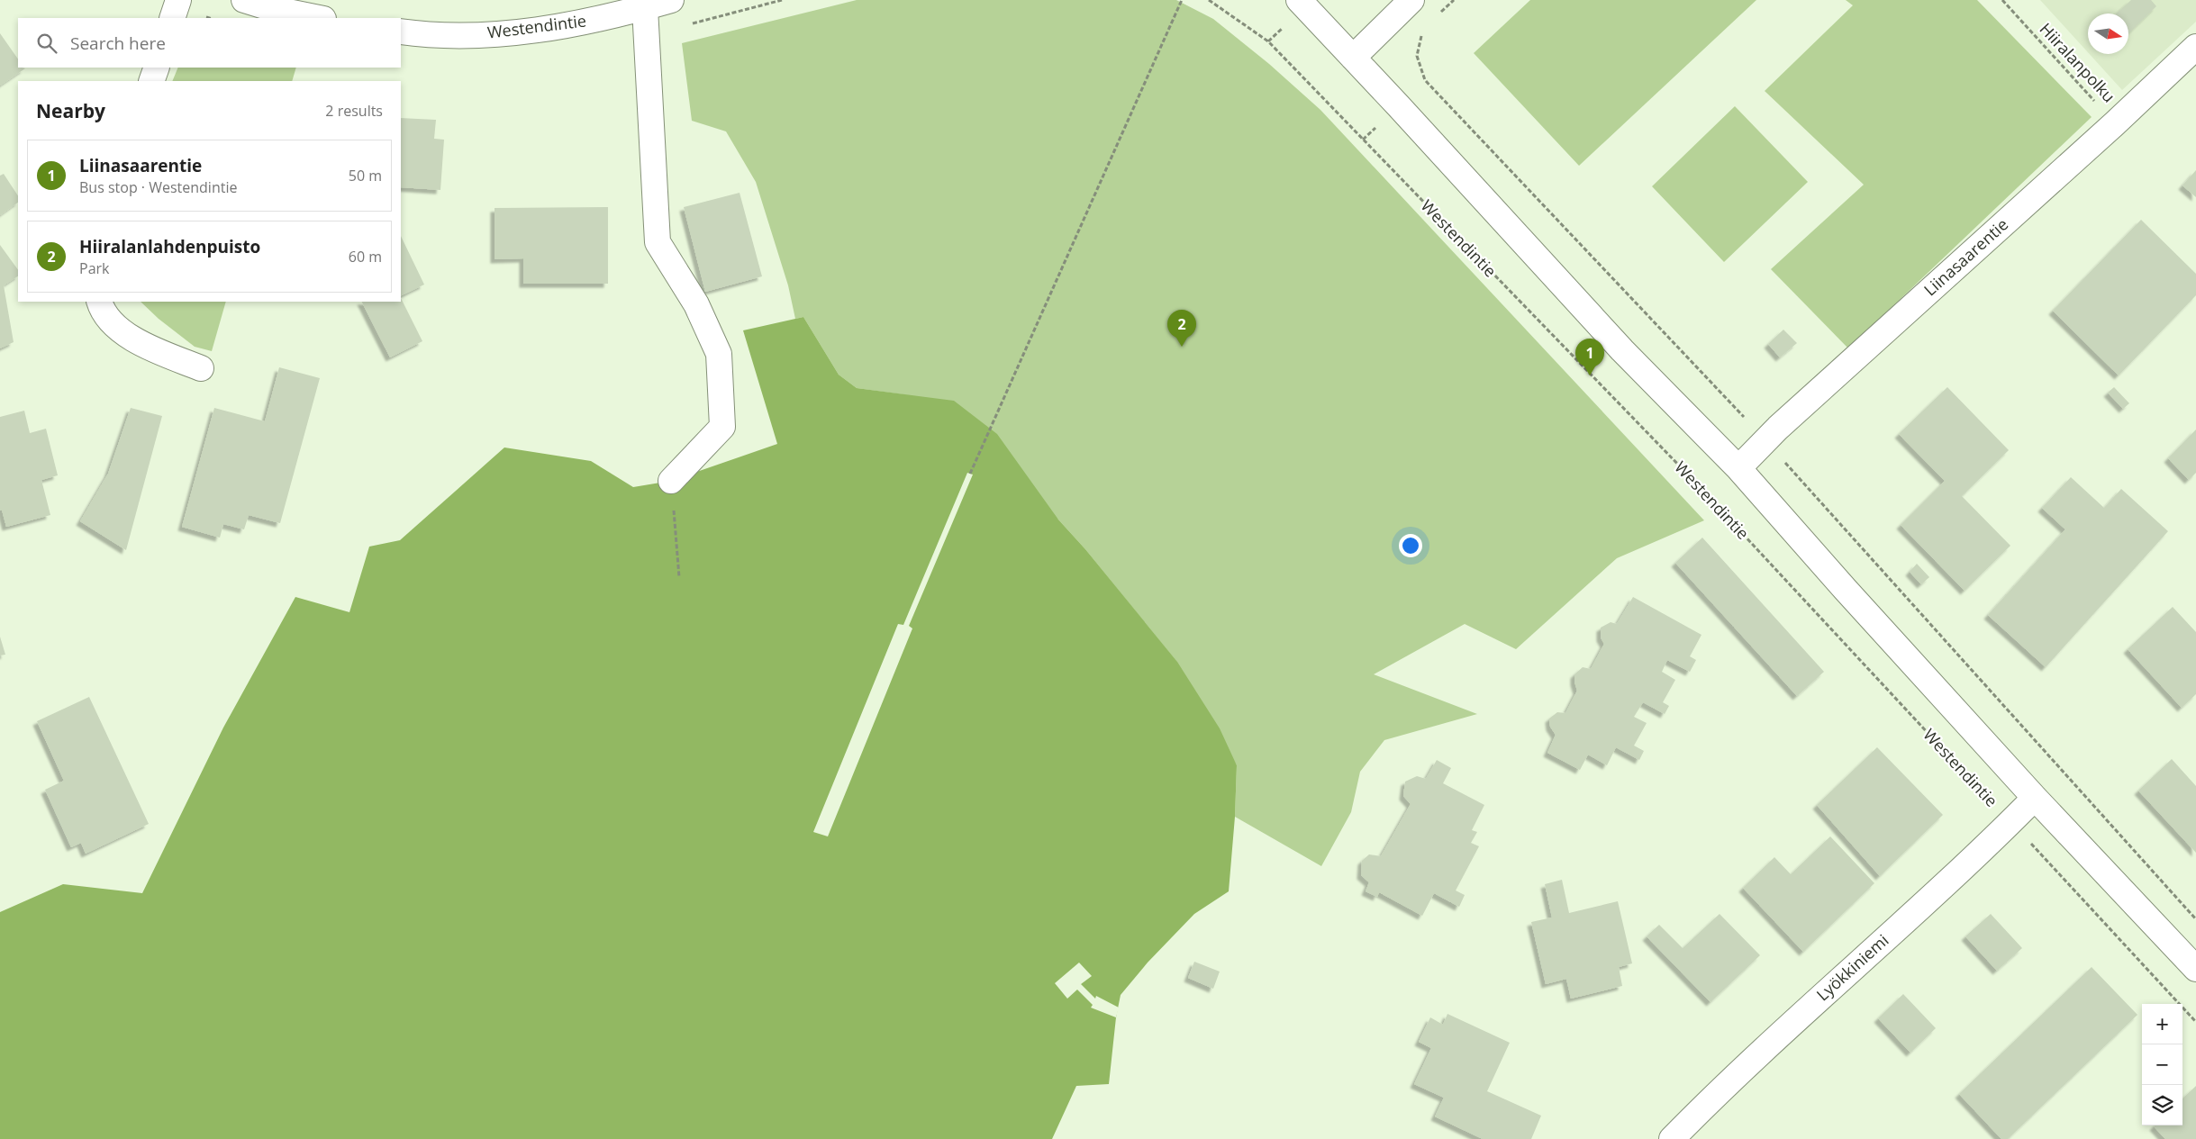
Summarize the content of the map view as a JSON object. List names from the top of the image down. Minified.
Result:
{"streets":{"street":["Westendintie","Liinasaarentie","Lyökkiniemi"],"path":["Hiiralanpolku"]},"crossings":[["Westendintie","Lyökkiniemi"],["Hiiralanpolku","Liinasaarentie"]],"north":"right","page":{"search":"Search here","heading":["Nearby","2 results"],"list":[{"mark":"1","name":"Liinasaarentie","note":"Bus stop · Westendintie","value":"50 m"},{"mark":"2","name":"Hiiralanlahdenpuisto","note":"Park","value":"60 m"}],"pins":["2","1"],"map_buttons":["+","−"]}}
